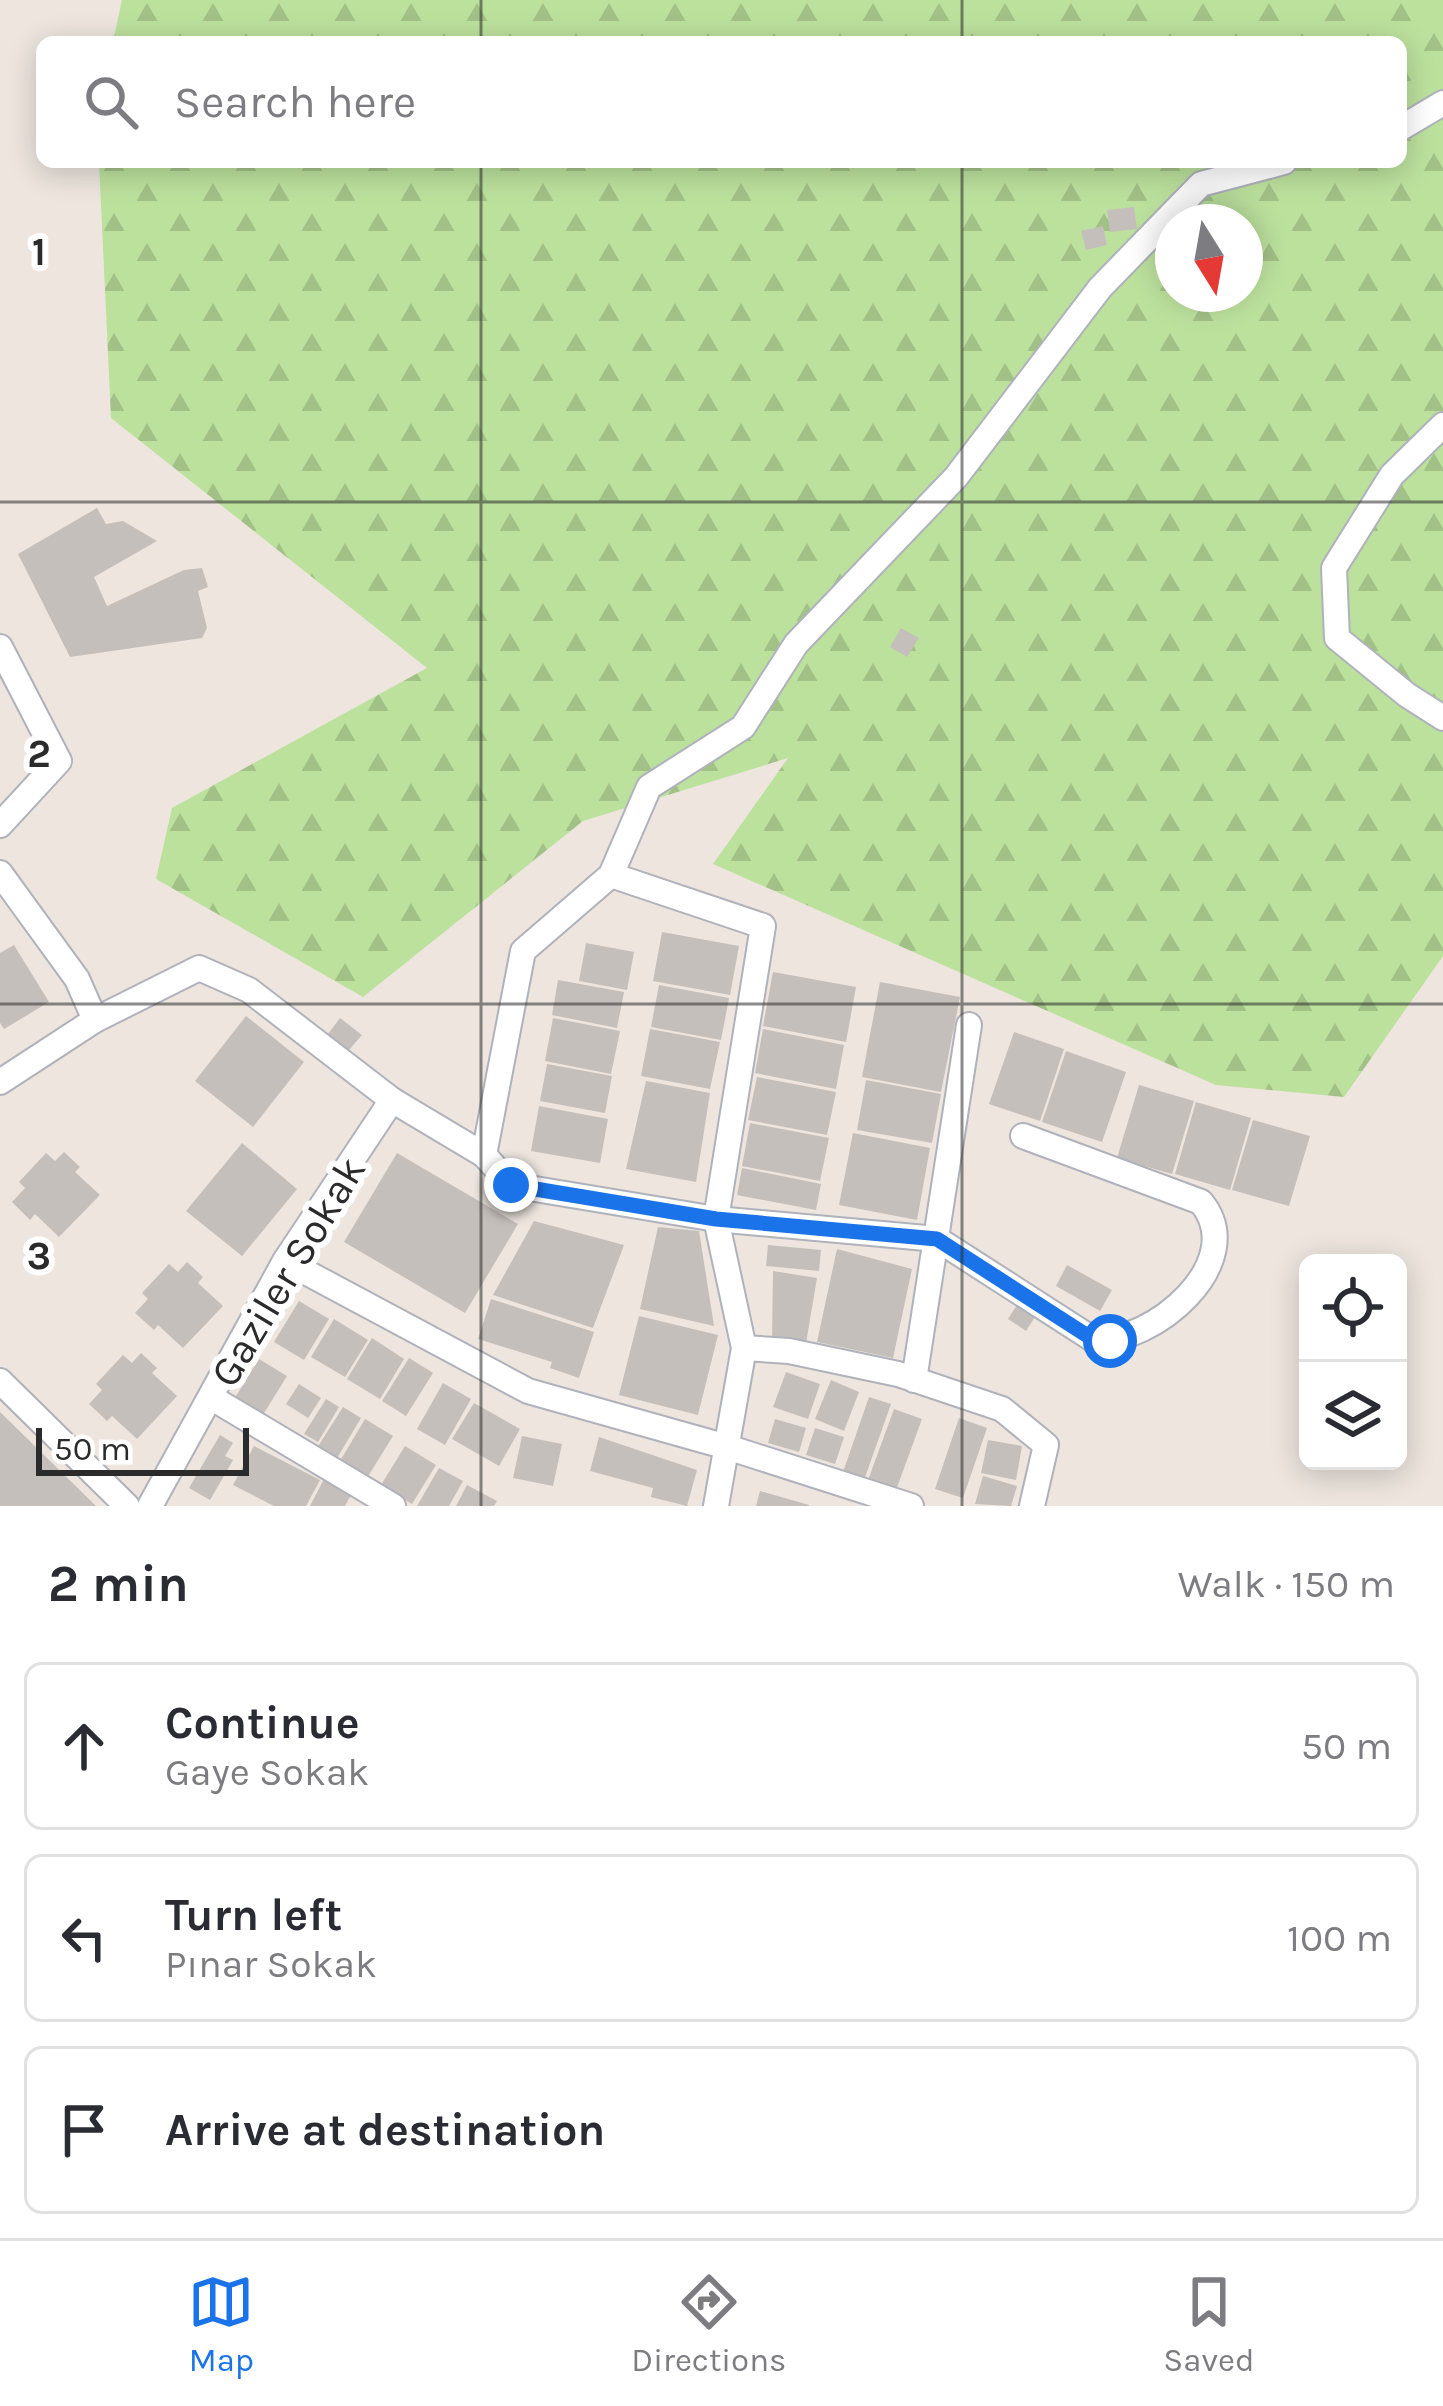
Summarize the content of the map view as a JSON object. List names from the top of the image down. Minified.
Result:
{"streets":{"street":["Gaziler Sokak"]},"scale_bar":"50 m","north":"bottom","page":{"search":"Search here","scale":"50 m","heading":["2 min","Walk · 150 m"],"list":[["Continue","Gaye Sokak","50 m"],["Turn left","Pınar Sokak","100 m"],"Arrive at destination"],"nav":["Map","Directions","Saved"]},"grid":{"rows":["1","2","3"]}}
